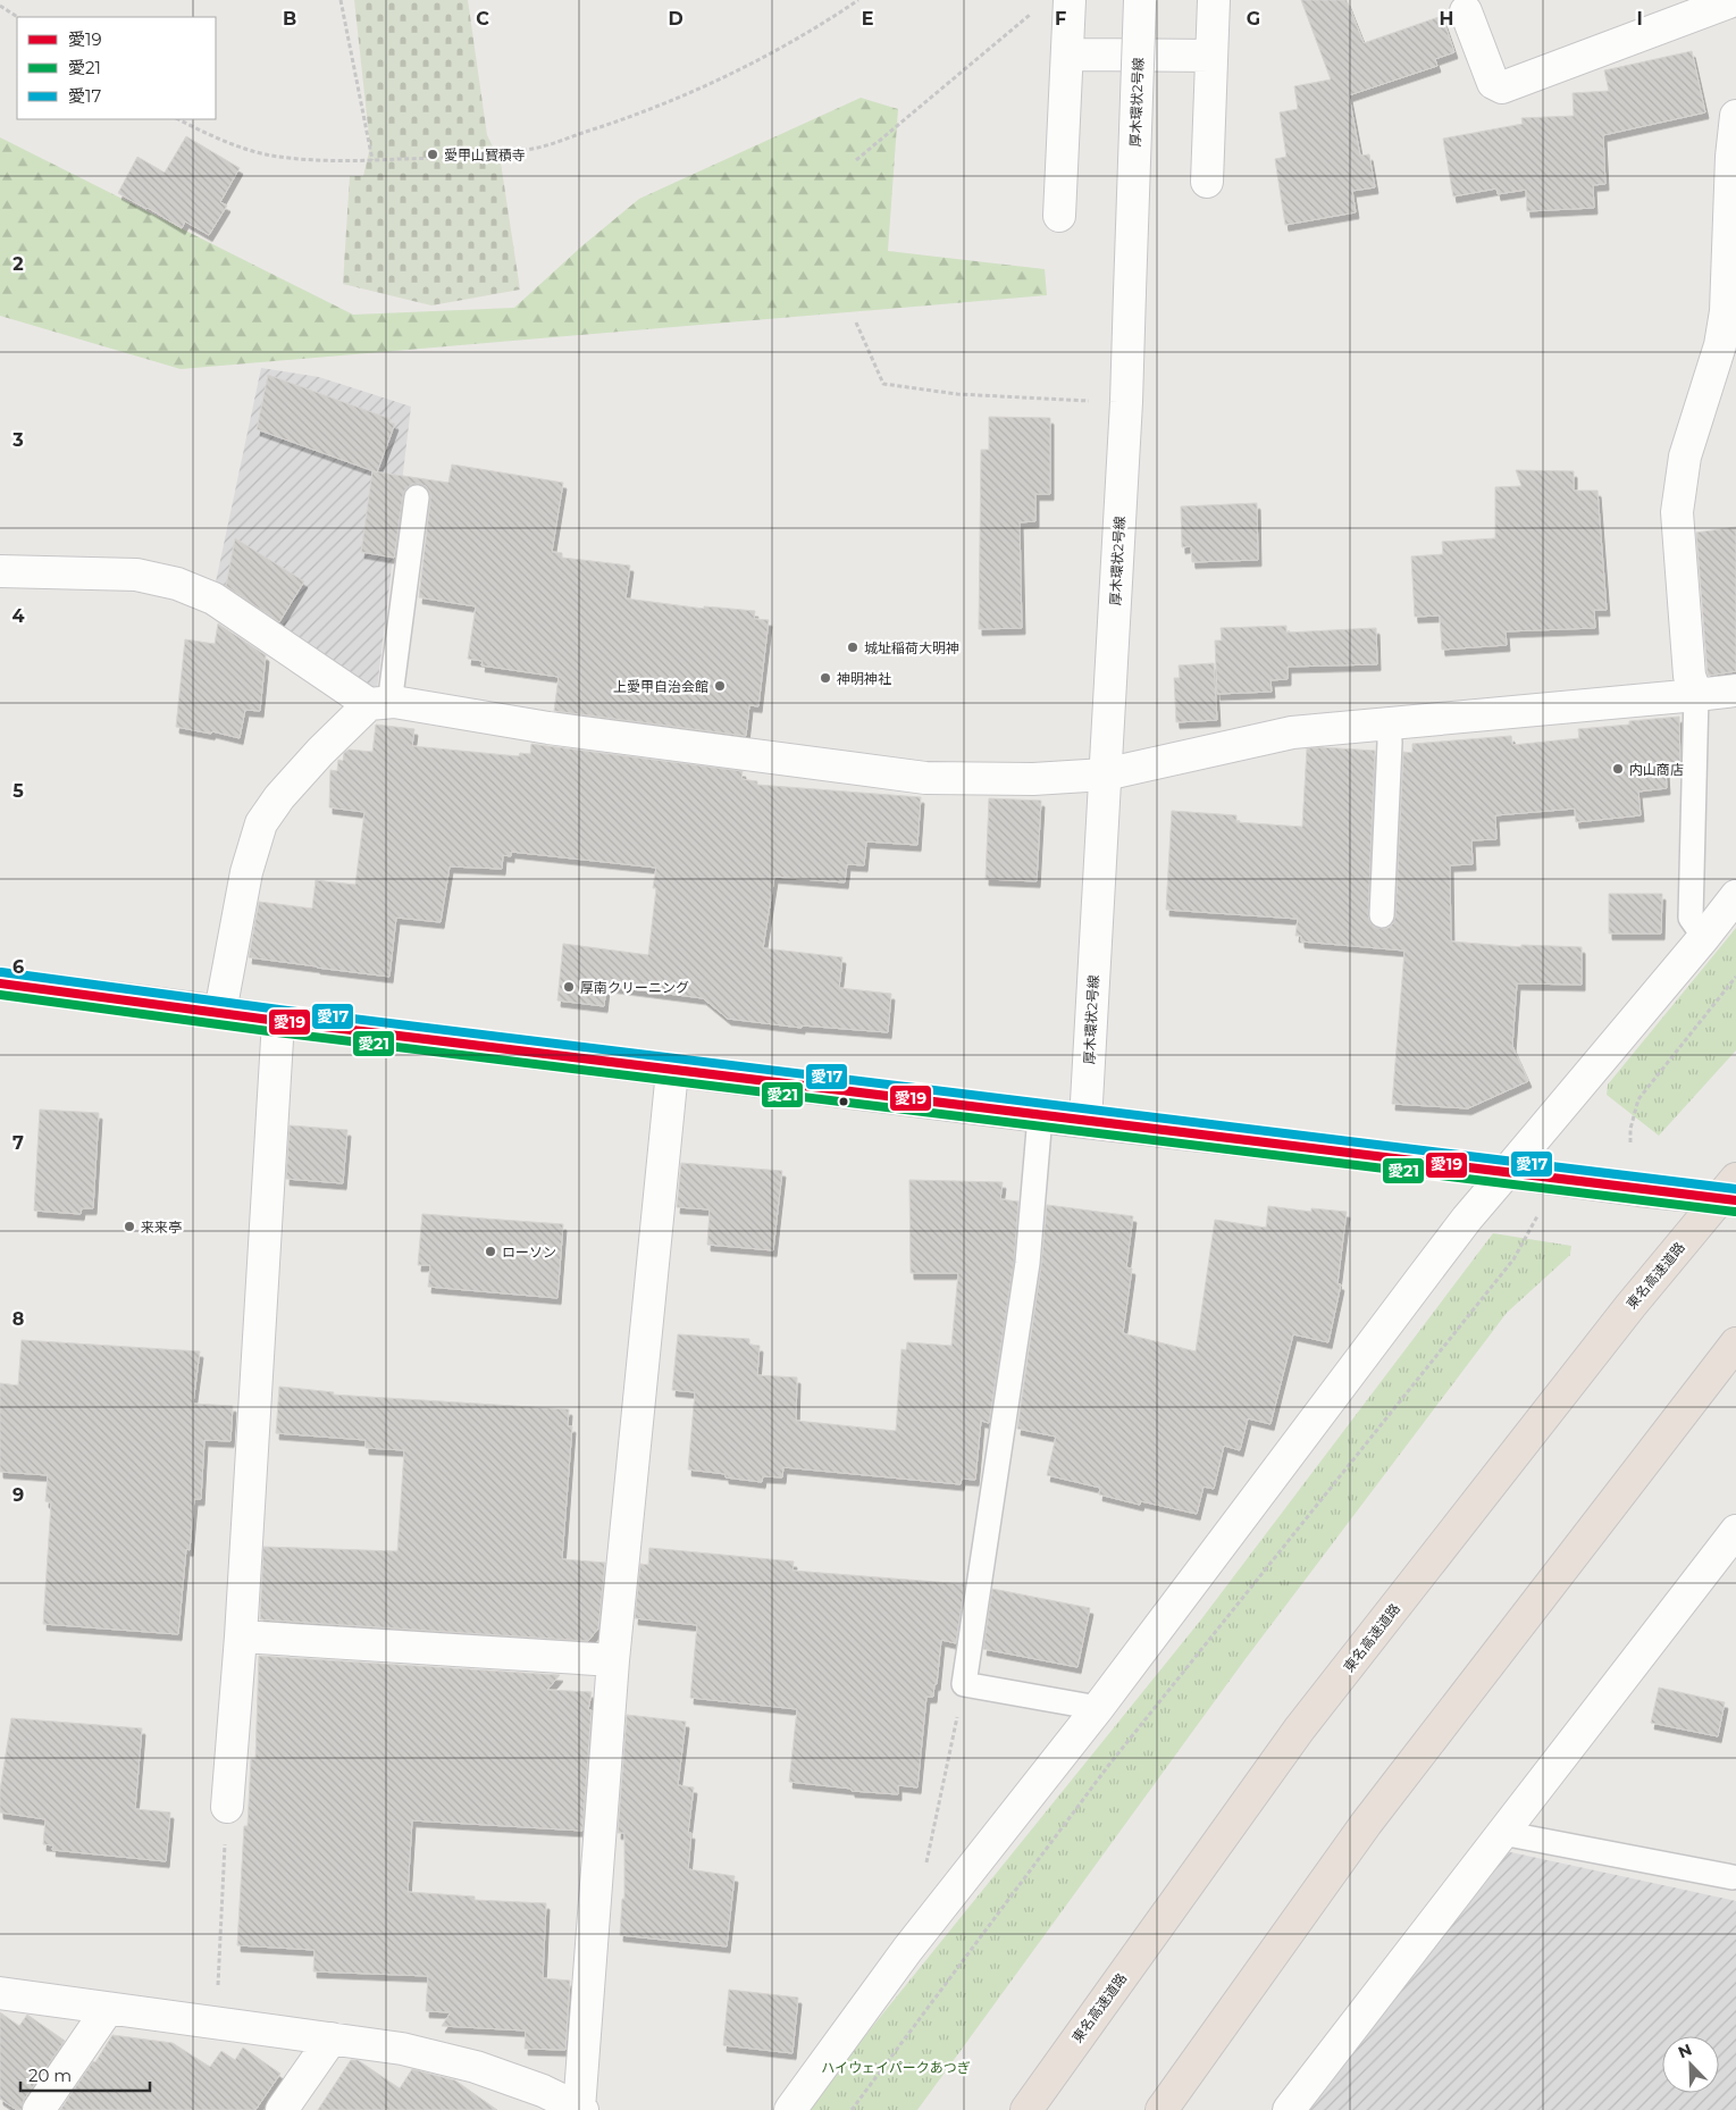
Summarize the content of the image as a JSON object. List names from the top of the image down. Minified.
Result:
{"streets":{"highway":["東名高速道路"],"street":["厚木環状2号線"]},"parks":["ハイウェイパークあつぎ"],"places":["愛甲山寳積寺","城址稲荷大明神","神明神社","上愛甲自治会館","内山商店","厚南クリーニング","来来亭","ローソン"],"lines":["transit line 愛17","transit line 愛19","transit line 愛21"],"legend":["愛19","愛21","愛17"],"scale_bar":"20 m","north":"top left","grid":{"columns":["B","C","D","E","F","G","H","I"],"rows":["2","3","4","5","6","7","8","9"]}}
